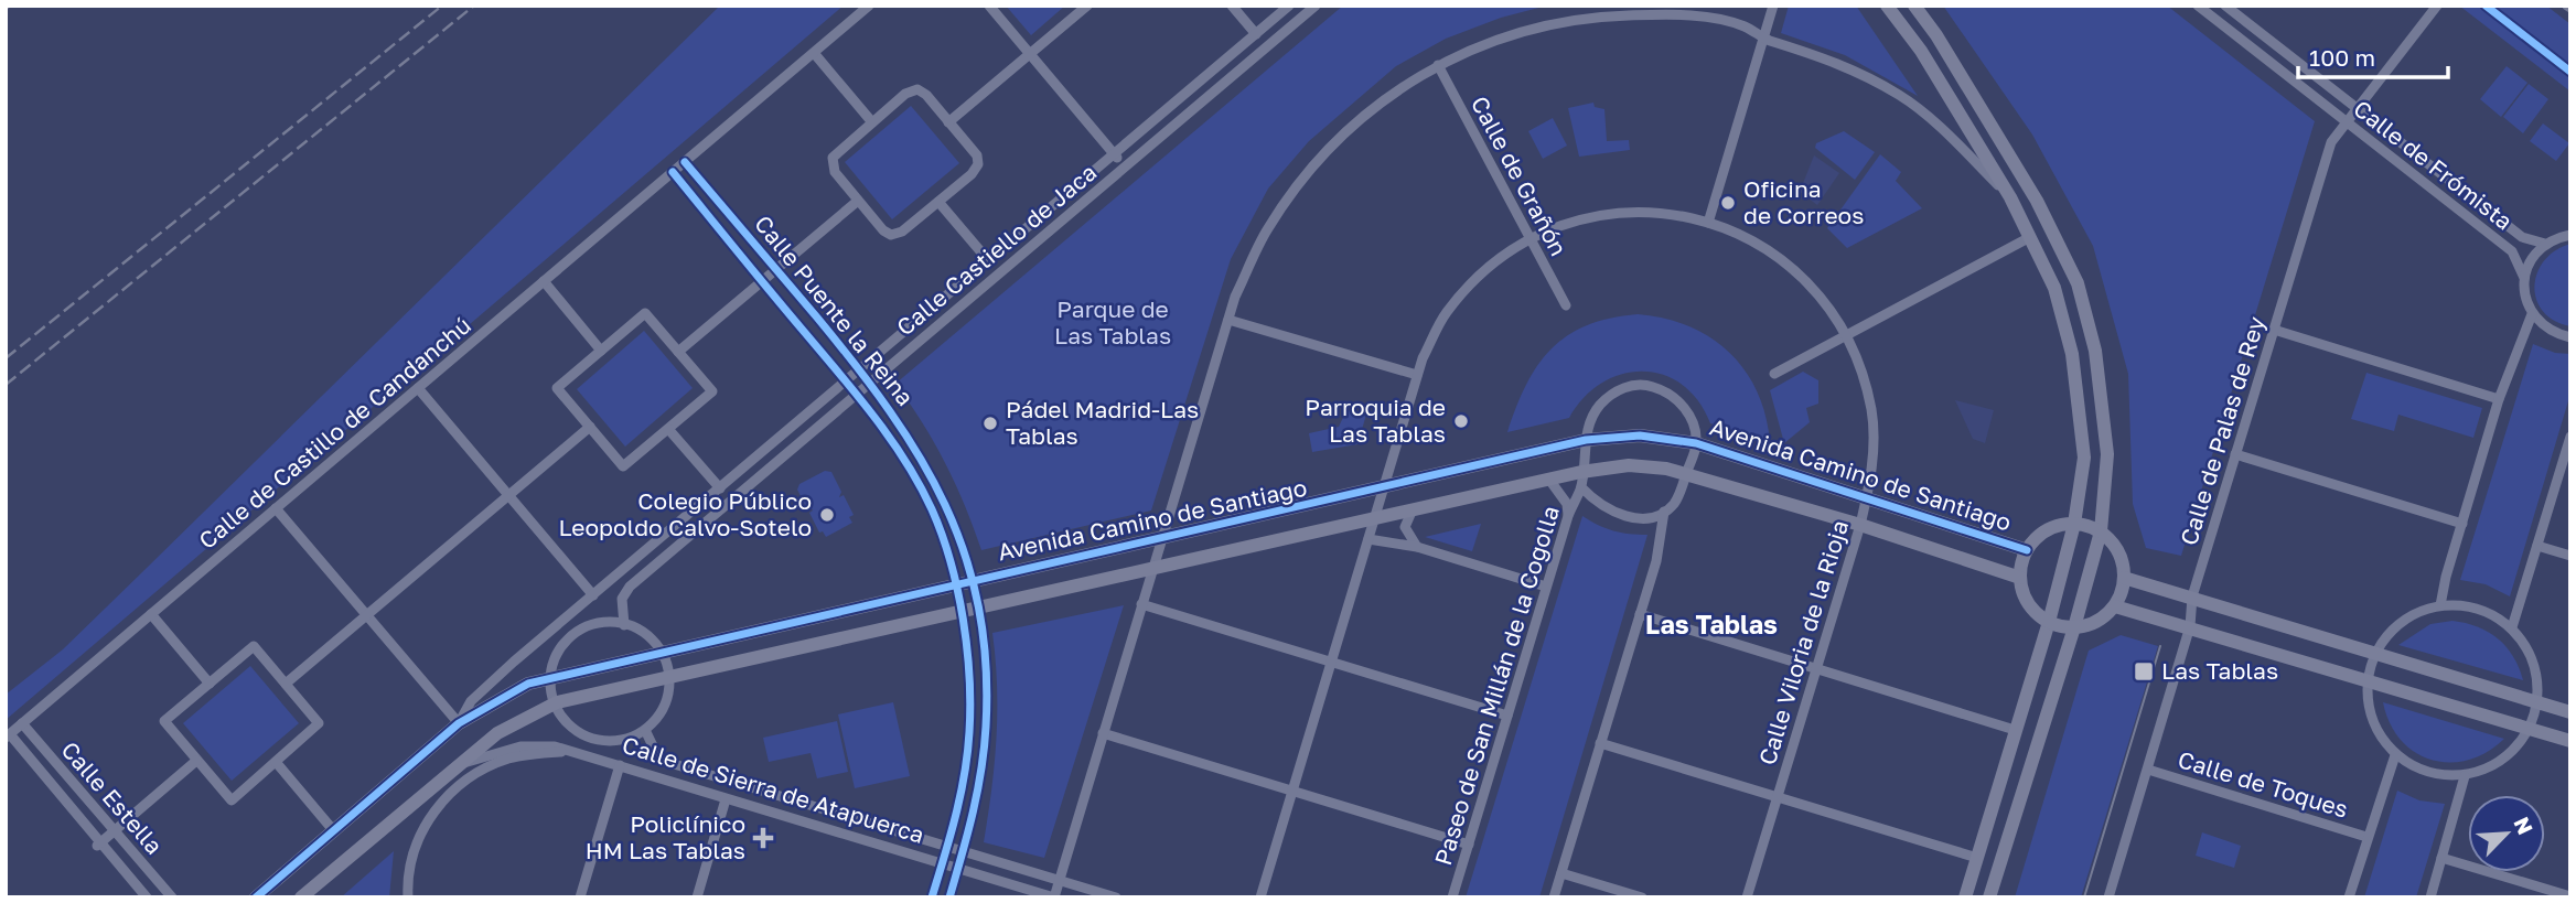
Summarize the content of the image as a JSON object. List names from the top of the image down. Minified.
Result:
{"streets":{"street":["Calle de Frómista","Calle de Grañón","Calle Castiello de Jaca","Calle Puente la Reina","Calle de Palas de Rey","Calle de Castillo de Candanchú","Avenida Camino de Santiago","Calle Viloria de la Rioja","Paseo de San Millán de la Cogolla","Calle de Toques","Calle de Sierra de Atapuerca","Calle Estella"]},"crossings":[["Calle de Frómista","Calle de Palas de Rey"],["Calle de Grañón","Calle Viloria de la Rioja"],["Calle Castiello de Jaca","Calle Puente la Reina"],["Calle Castiello de Jaca","Avenida Camino de Santiago"],["Calle Puente la Reina","Calle de Castillo de Candanchú"],["Calle Puente la Reina","Avenida Camino de Santiago"],["Calle Puente la Reina","Calle de Sierra de Atapuerca"],["Calle de Palas de Rey","Calle de Toques"],["Calle de Castillo de Candanchú","Calle Estella"],["Avenida Camino de Santiago","Calle Viloria de la Rioja"],["Avenida Camino de Santiago","Calle de Sierra de Atapuerca"]],"districts":["Las Tablas"],"parks":["Parque de Las Tablas"],"places":{"other":["Oficina de Correos","Parroquia de Las Tablas","Pádel Madrid-Las Tablas","Colegio Público Leopoldo Calvo-Sotelo"],"transit":["Las Tablas"],"health":["Policlínico HM Las Tablas"]},"scale_bar":"100 m","north":"top right"}
